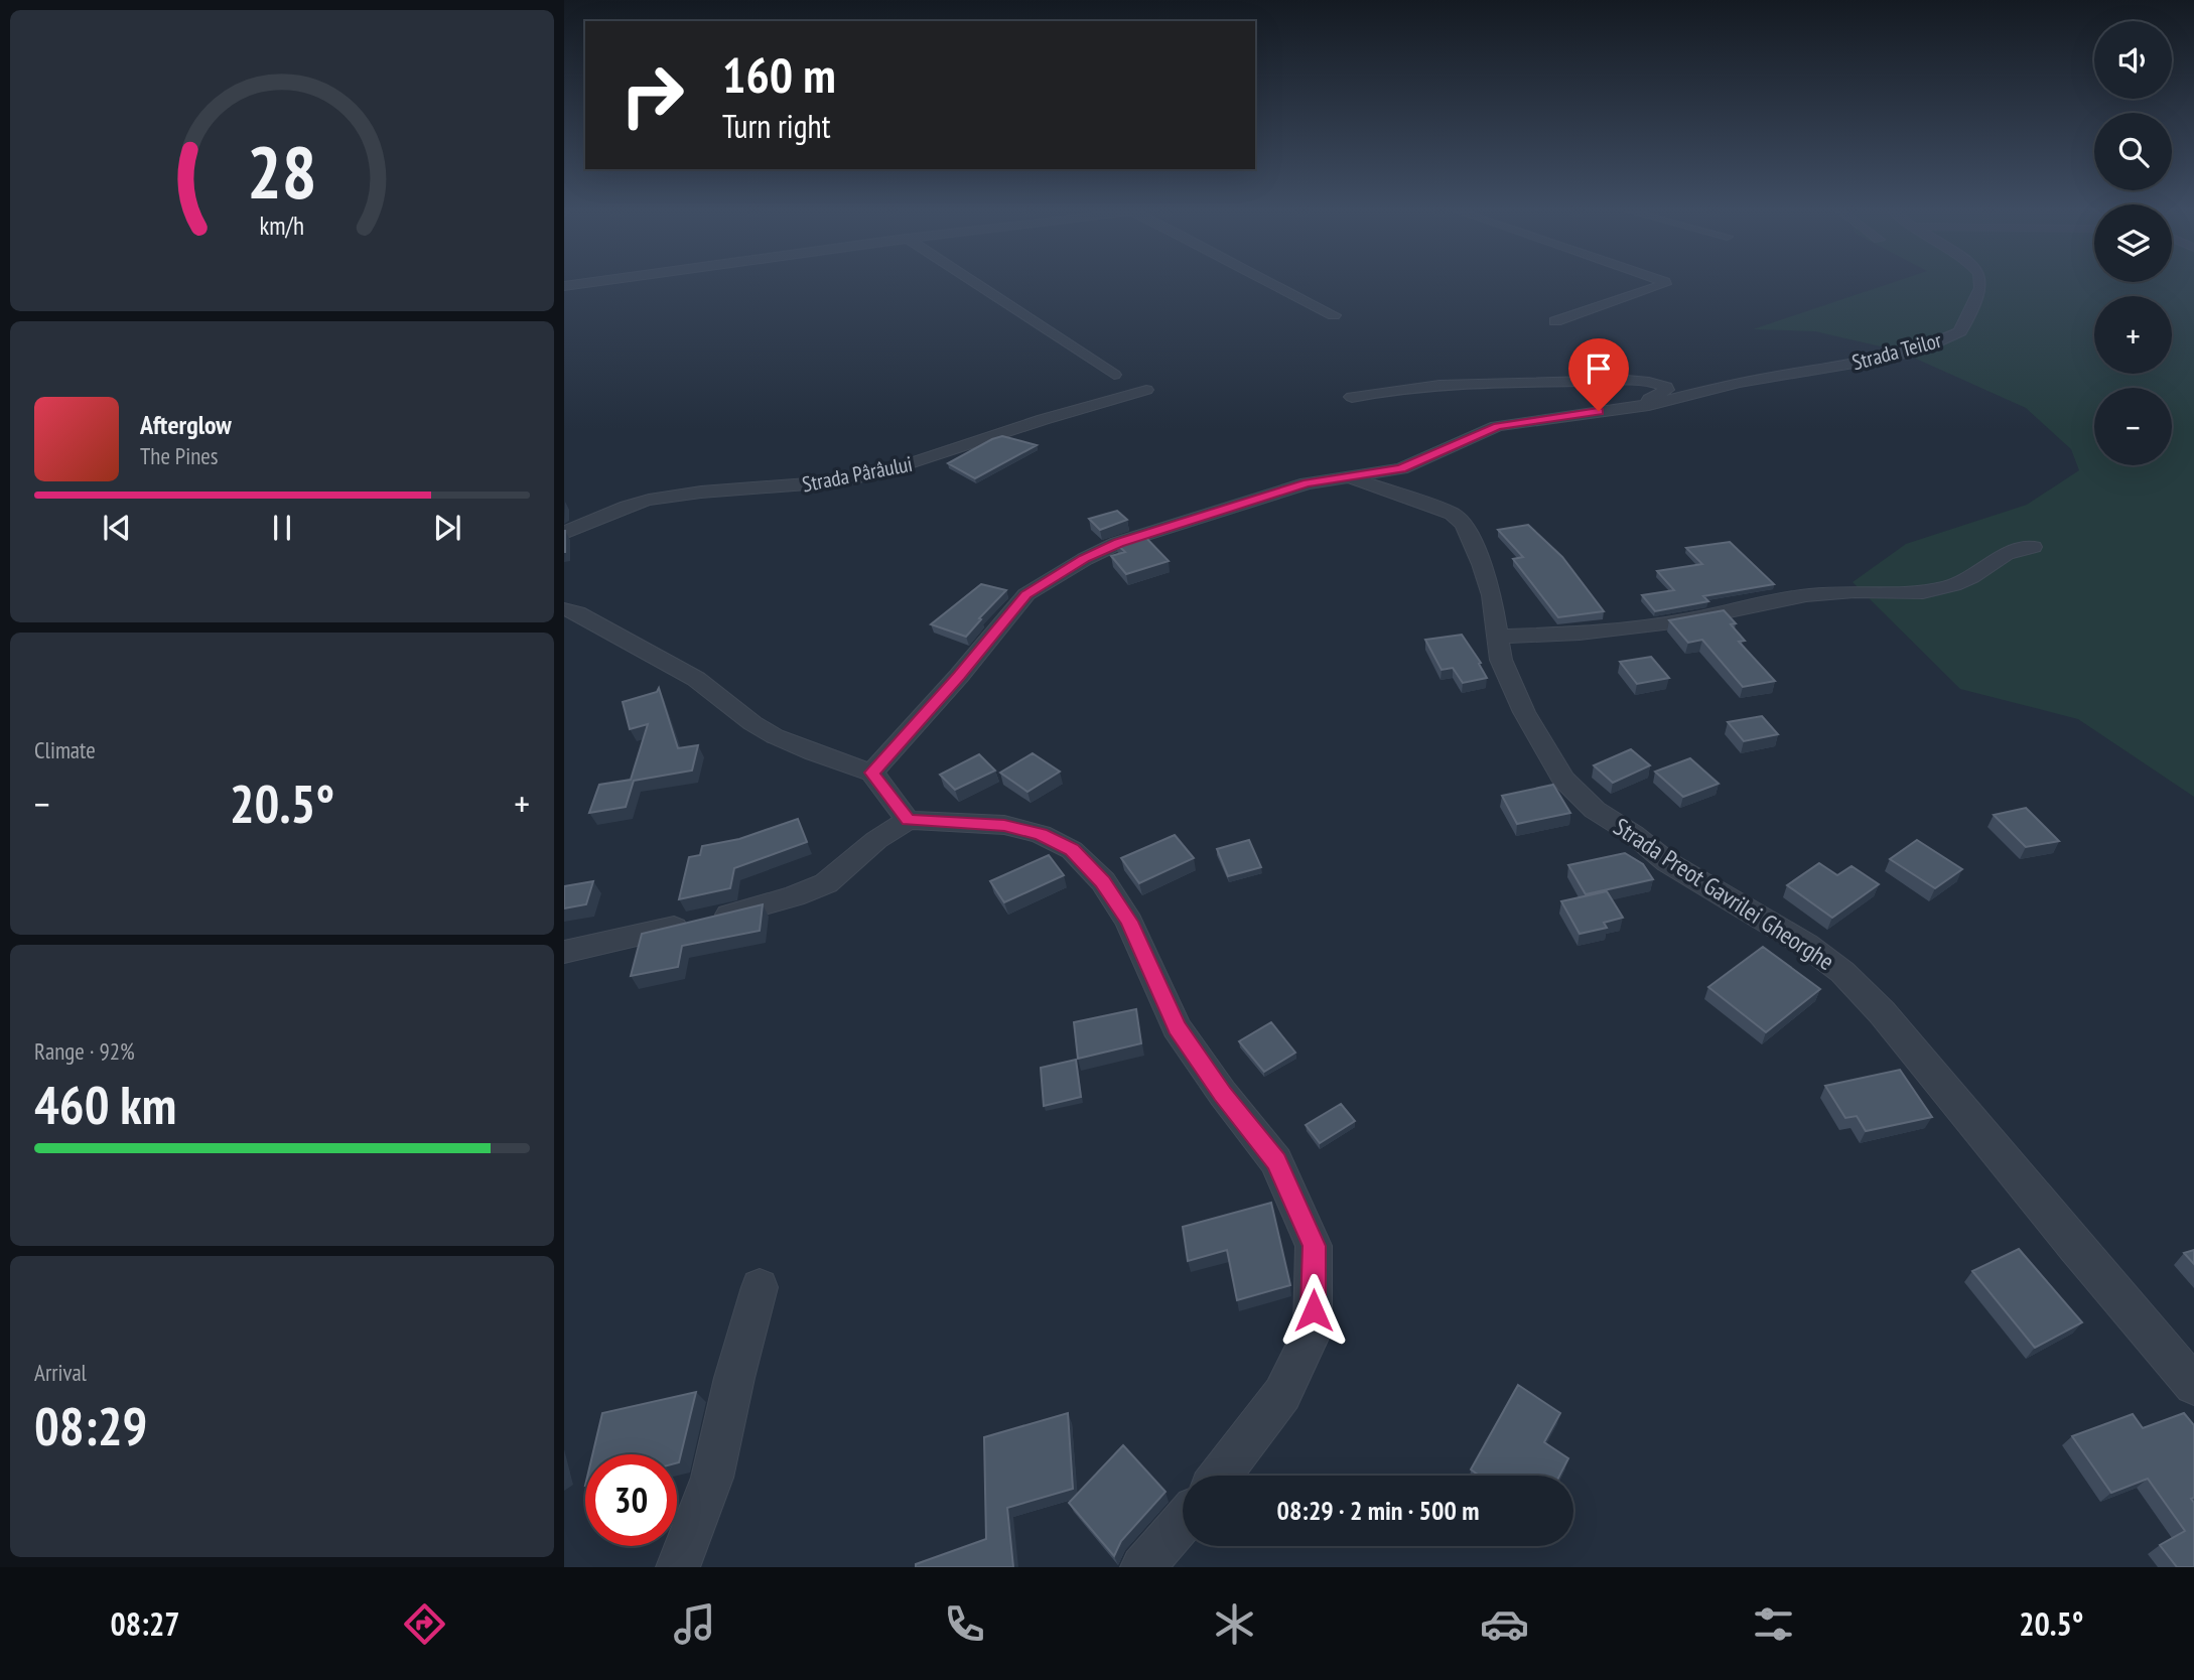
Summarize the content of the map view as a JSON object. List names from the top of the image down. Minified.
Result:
{"streets":{"street":["Strada Teilor","Strada Pârâului","Strada Preot Gavrilei Gheorghe"]},"page":{"map_buttons":["+","−"],"turn":["160 m","Turn right"],"song":["Afterglow","The Pines"],"tile":["Climate",["Range · 92%","460 km"],["Arrival","08:29"]],"heat":["−","20.5°","+"],"limit":"30","trip":"08:29 · 2 min · 500 m","tabs":["08:27","20.5°"],"gauge":["28","km/h"]}}
